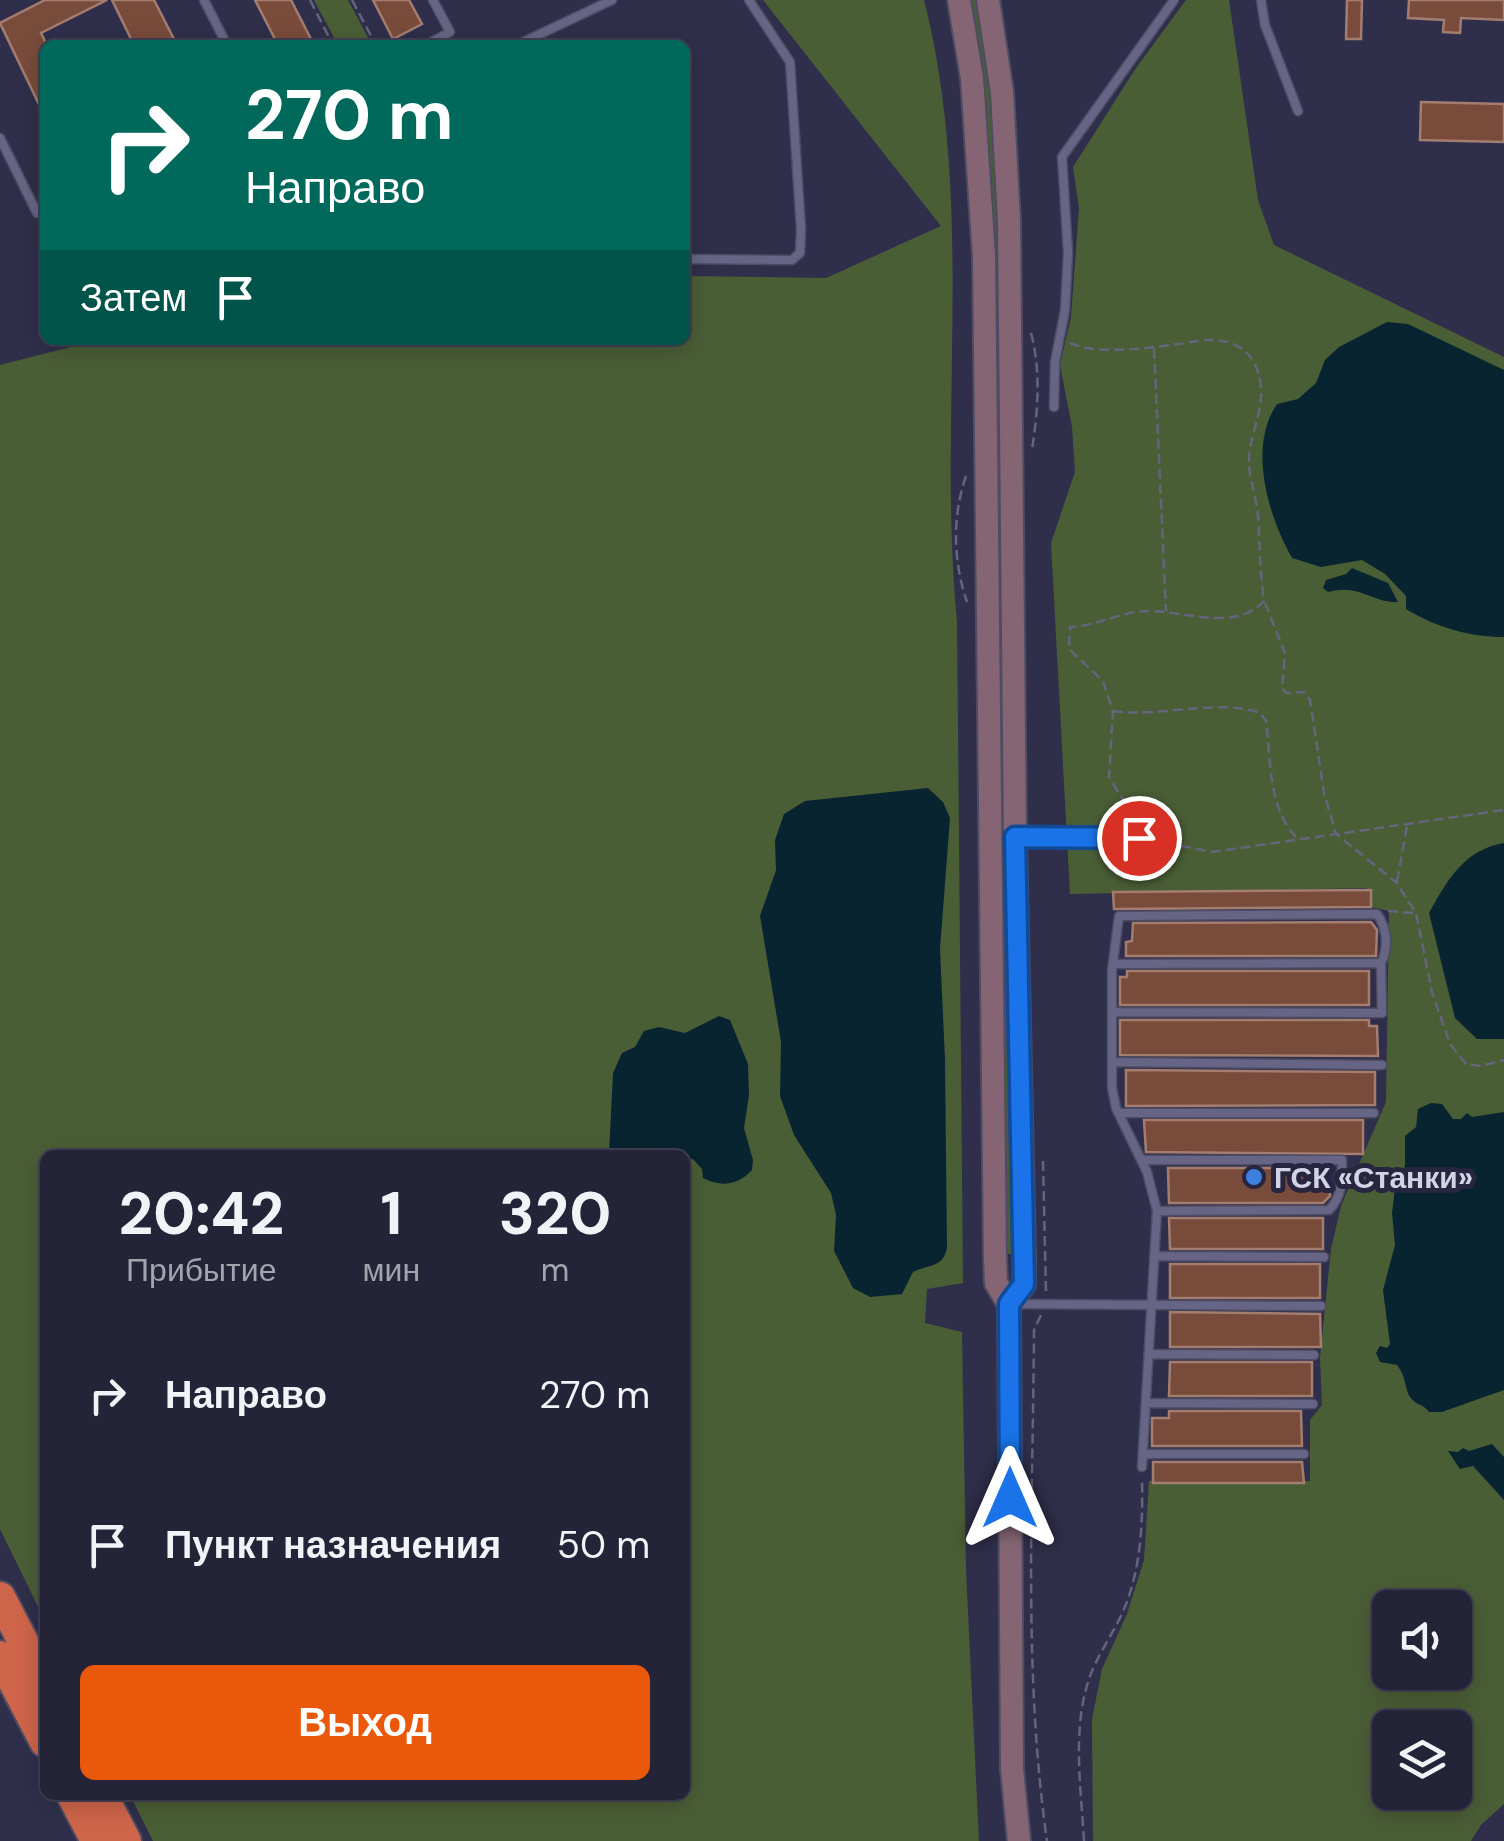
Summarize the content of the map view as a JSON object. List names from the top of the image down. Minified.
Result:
{"places":["ГСК «Станки»"],"page":{"turn":["270 m","Направо"],"then":"Затем","eta":["20:42","Прибытие","1","мин","320","m"],"list":[{"name":"Направо","value":"270 m"},{"name":"Пункт назначения","value":"50 m"}],"buttons":"Выход"}}
